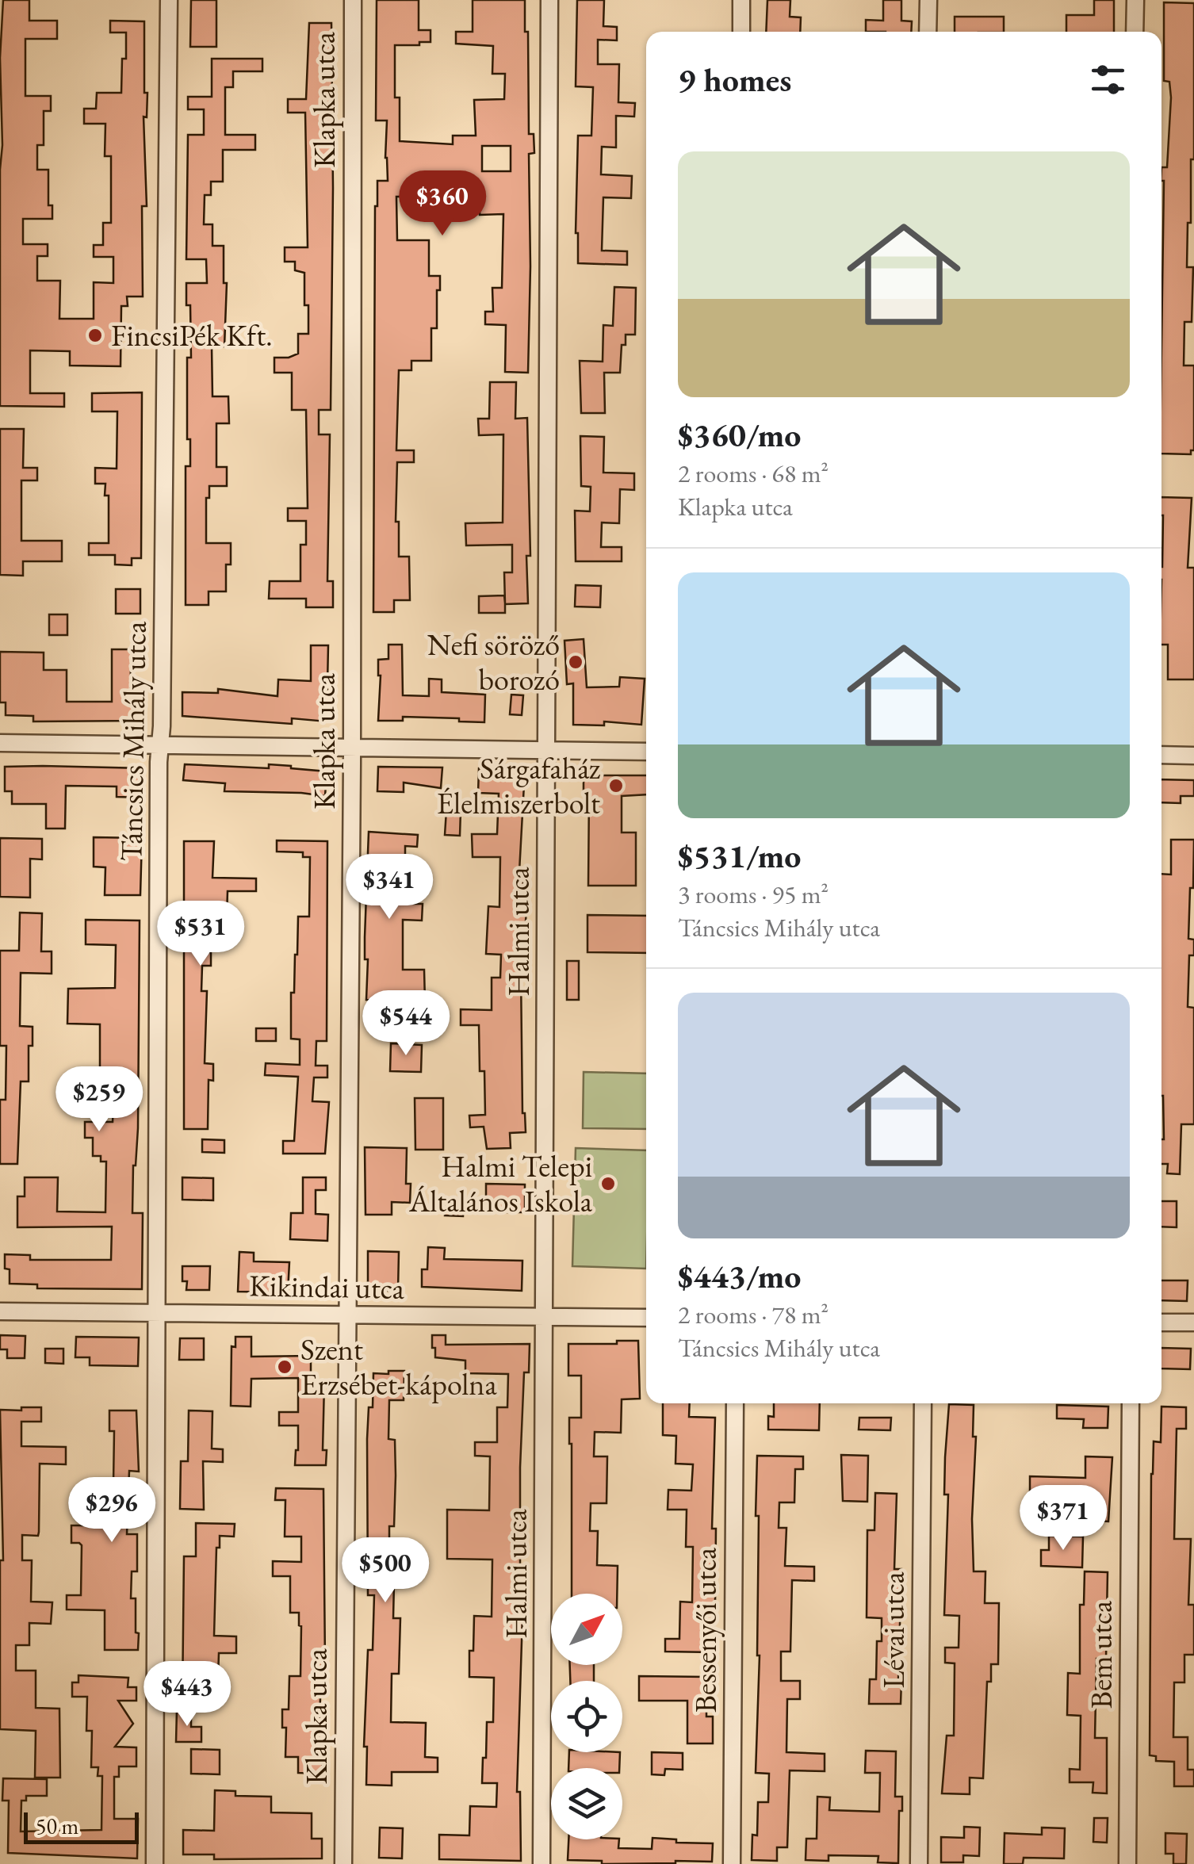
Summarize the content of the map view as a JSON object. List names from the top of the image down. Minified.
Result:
{"streets":{"street":["Klapka utca","Táncsics Mihály utca","Halmi utca","Kikindai utca","Bessenyői utca","Lévai utca","Bem utca"]},"crossings":[["Klapka utca","Kikindai utca"],["Táncsics Mihály utca","Kikindai utca"],["Halmi utca","Kikindai utca"]],"places":["FincsiPék Kft.","Nefi söröző borozó","Sárgafaház Élelmiszerbolt","Halmi Telepi Általános Iskola","Szent Erzsébet-kápolna"],"scale_bar":"50 m","north":"top right","page":{"heading":"9 homes","list":[{"name":"$360/mo","note":"2 rooms · 68 m² · Klapka utca"},{"name":"$531/mo","note":"3 rooms · 95 m² · Táncsics Mihály utca"},{"name":"$443/mo","note":"2 rooms · 78 m² · Táncsics Mihály utca"}],"price":["$360","$341","$531","$544","$259","$296","$371","$500","$443"],"scale":"50 m"}}
